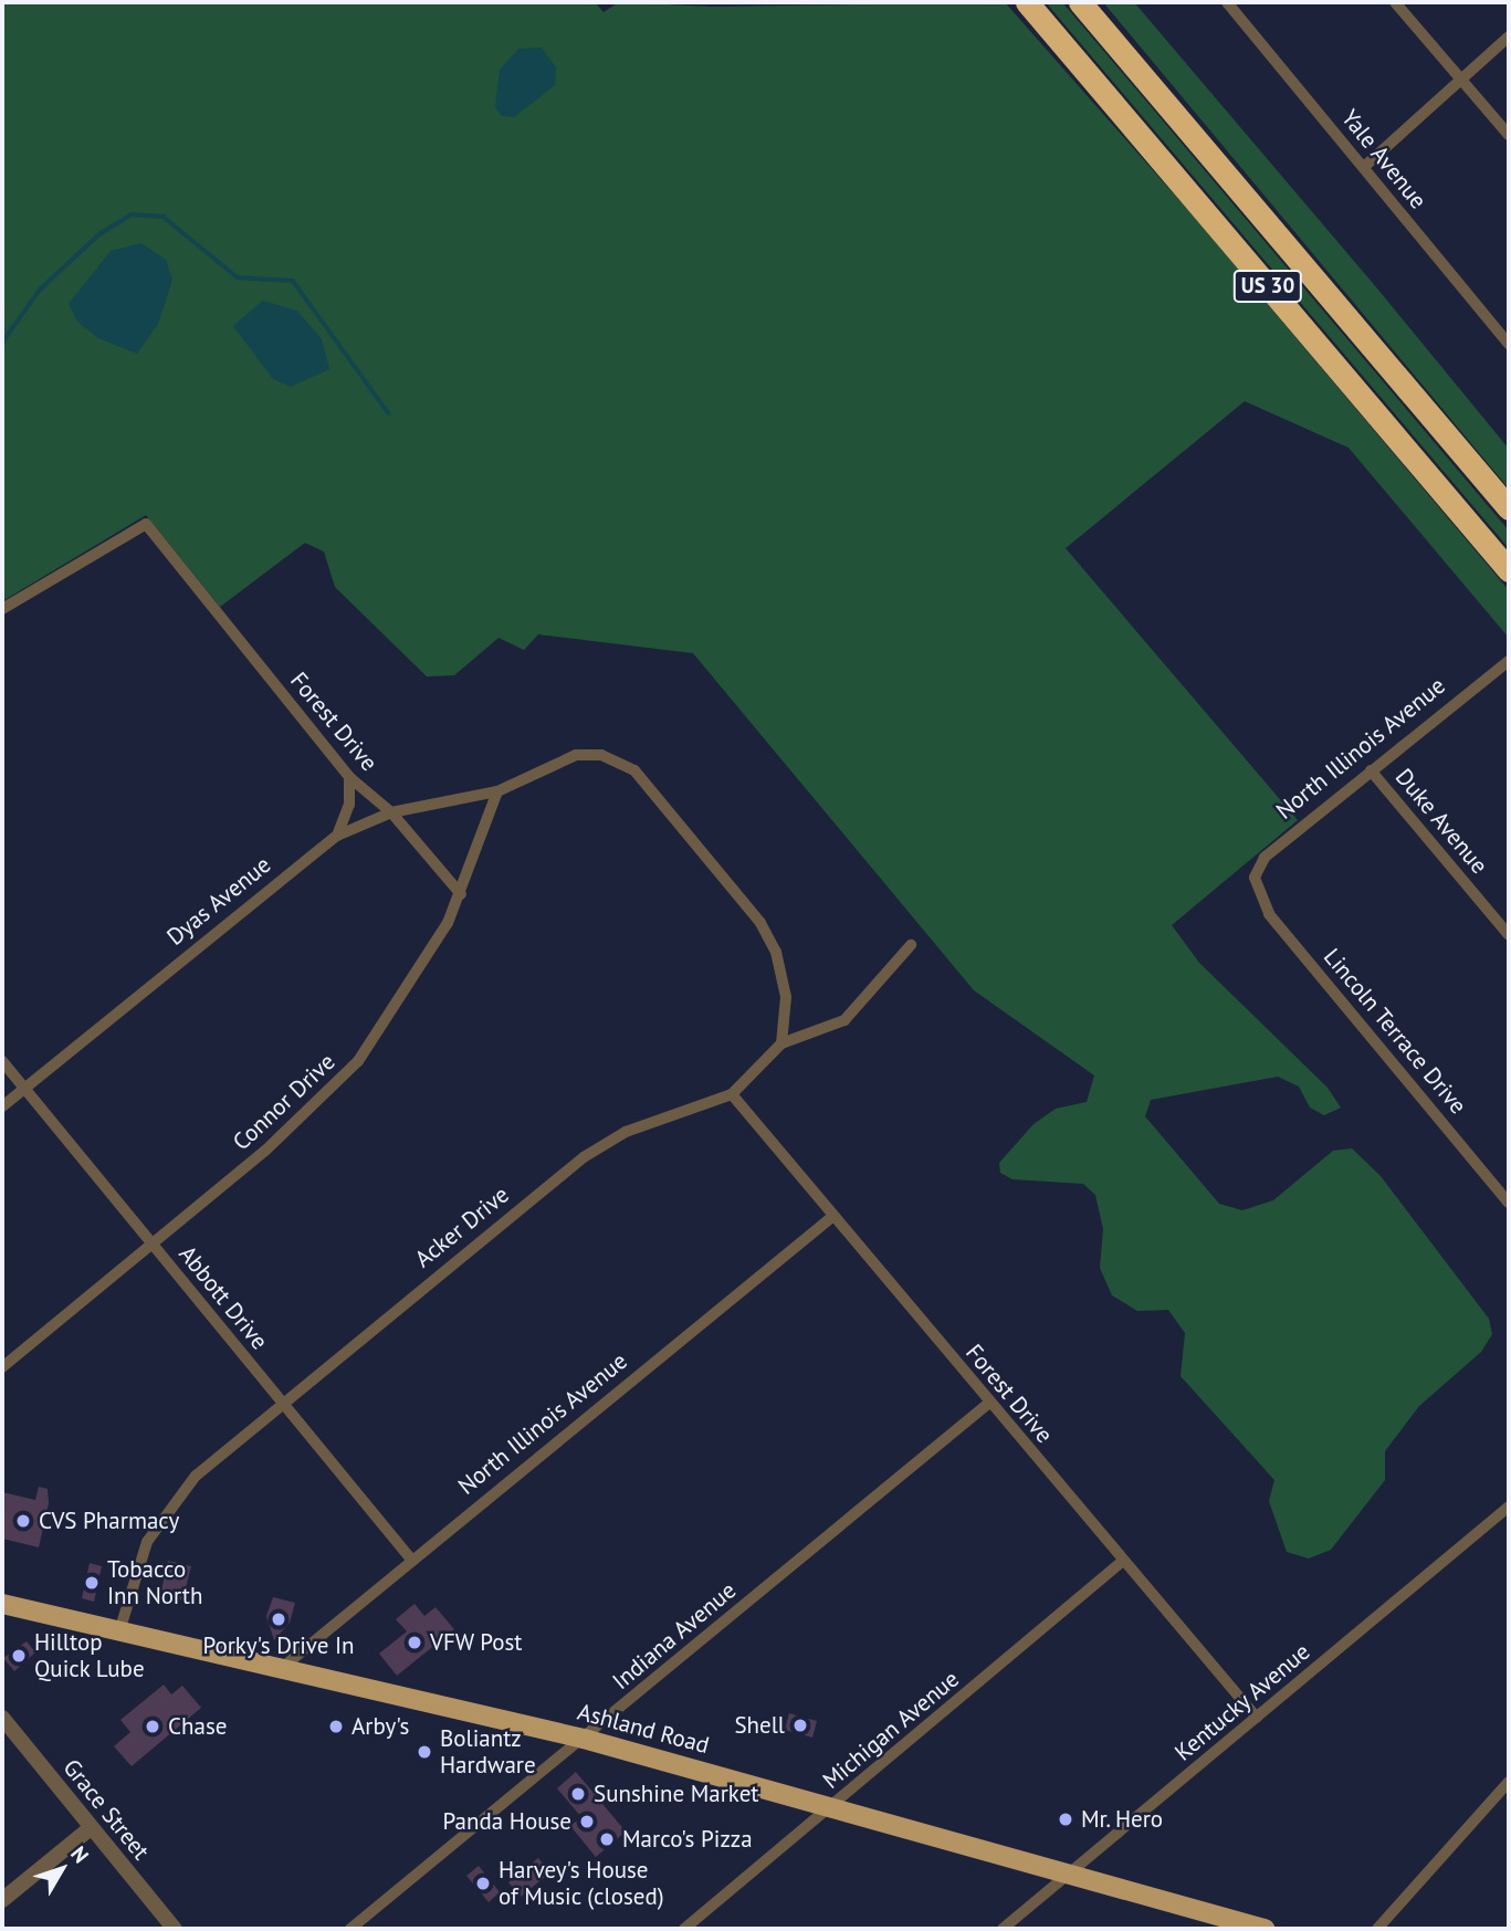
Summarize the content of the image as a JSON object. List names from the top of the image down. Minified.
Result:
{"streets":{"highway":["US 30"],"main road":["Ashland Road"],"street":["Yale Avenue","Forest Drive","North Illinois Avenue","Duke Avenue","Dyas Avenue","Lincoln Terrace Drive","Connor Drive","Acker Drive","Abbott Drive","Indiana Avenue","Kentucky Avenue","Michigan Avenue","Grace Street"]},"crossings":[["Forest Drive","North Illinois Avenue"],["Forest Drive","Dyas Avenue"],["Forest Drive","Acker Drive"],["Forest Drive","Indiana Avenue"],["Forest Drive","Kentucky Avenue"],["Forest Drive","Michigan Avenue"],["North Illinois Avenue","Duke Avenue"],["North Illinois Avenue","Lincoln Terrace Drive"],["North Illinois Avenue","Abbott Drive"],["North Illinois Avenue","Ashland Road"],["Dyas Avenue","Abbott Drive"],["Connor Drive","Abbott Drive"],["Acker Drive","Abbott Drive"],["Acker Drive","Ashland Road"],["Indiana Avenue","Ashland Road"],["Kentucky Avenue","Ashland Road"],["Ashland Road","Michigan Avenue"]],"places":["CVS Pharmacy","Tobacco Inn North","Porky's Drive In","VFW Post","Hilltop Quick Lube","Shell","Chase","Arby's","Boliantz Hardware","Sunshine Market","Mr. Hero","Panda House","Marco's Pizza","Harvey's House of Music (closed)"],"north":"top right"}
